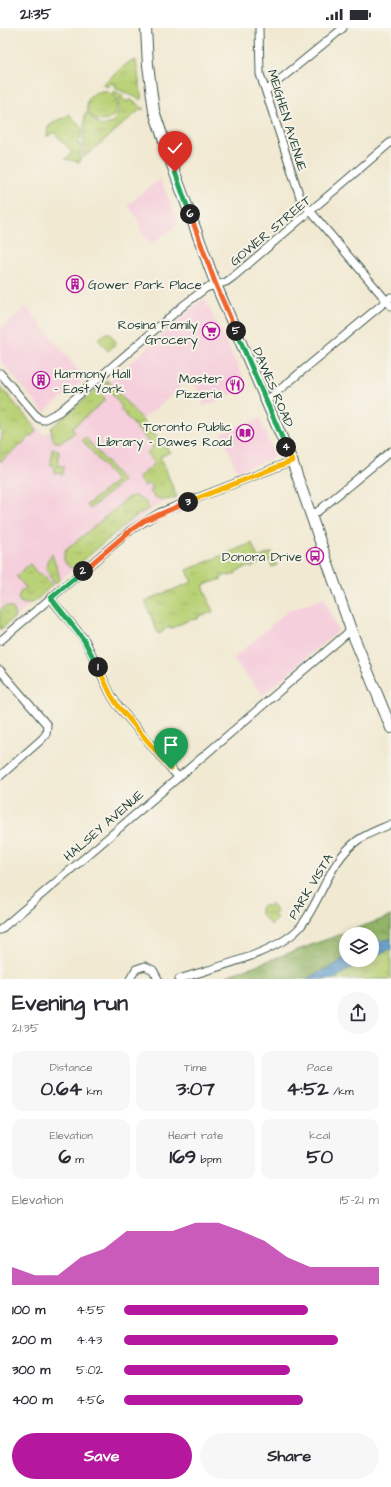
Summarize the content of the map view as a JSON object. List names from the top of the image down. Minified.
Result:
{"streets":{"street":["MEIGHEN AVENUE","GOWER STREET","DAWES ROAD","HALSEY AVENUE","PARK VISTA"]},"crossings":[["MEIGHEN AVENUE","GOWER STREET"],["GOWER STREET","DAWES ROAD"],["DAWES ROAD","HALSEY AVENUE"]],"places":{"building":["Gower Park Place","Harmony Hall - East York"],"supermarket":["Rosina Family Grocery"],"restaurant":["Master Pizzeria"],"library":["Toronto Public Library - Dawes Road"],"bus stop":["Donora Drive"]},"page":{"status":"21:35","pins":["6","5","4","3","2","1"],"heading":["Evening run","21:35"],"stats":[["Distance","0.64 km"],["Time","3:07"],["Pace","4:52 /km"],["Elevation","6 m"],["Heart rate","169 bpm"],["kcal","50"]],"chart":["Elevation","15–21 m"],"list":[{"name":"100 m","note":"4:55"},{"name":"200 m","note":"4:43"},{"name":"300 m","note":"5:02"},{"name":"400 m","note":"4:56"}],"buttons":["Save","Share"]}}
